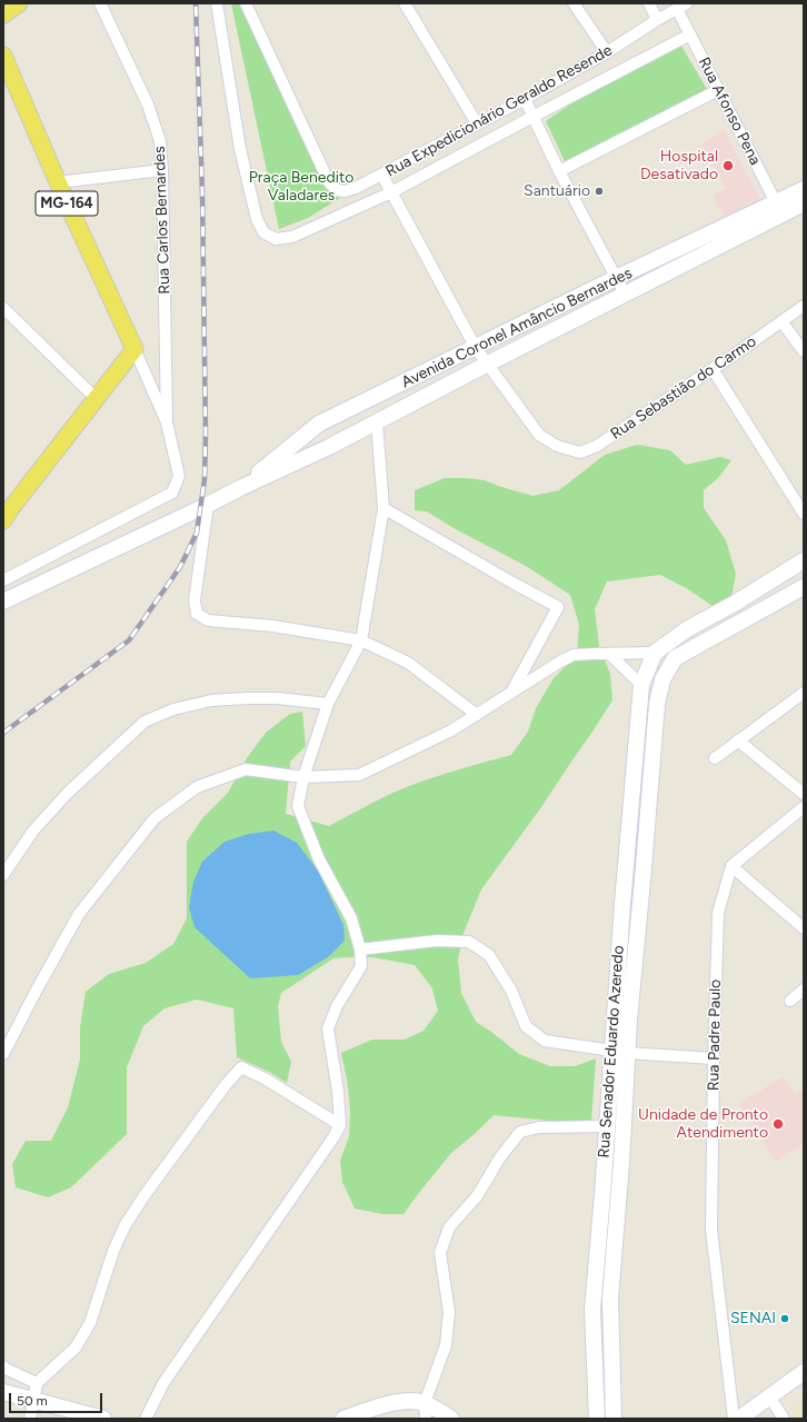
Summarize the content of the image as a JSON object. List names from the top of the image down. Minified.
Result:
{"streets":{"main road":["MG-164"],"street":["Rua Expedicionário Geraldo Resende","Rua Afonso Pena","Rua Carlos Bernardes","Avenida Coronel Amâncio Bernardes","Rua Sebastião do Carmo","Rua Padre Paulo","Rua Senador Eduardo Azeredo"]},"crossings":[["Rua Expedicionário Geraldo Resende","Rua Afonso Pena"],["Rua Expedicionário Geraldo Resende","Rua Sebastião do Carmo"],["Rua Afonso Pena","Avenida Coronel Amâncio Bernardes"],["Avenida Coronel Amâncio Bernardes","Rua Sebastião do Carmo"]],"parks":["Praça Benedito Valadares"],"places":["Hospital Desativado","Santuário","Unidade de Pronto Atendimento","SENAI"],"scale_bar":"50 m"}
